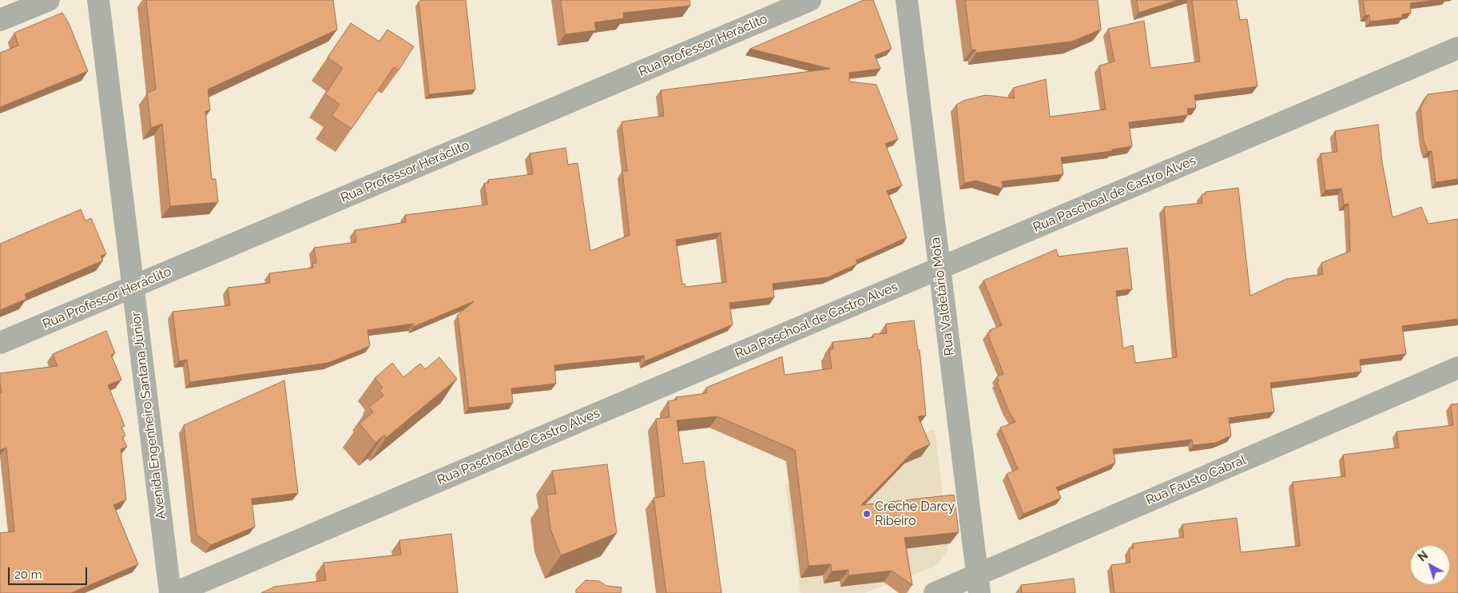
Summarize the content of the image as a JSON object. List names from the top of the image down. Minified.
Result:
{"streets":{"street":["Rua Professor Heráclito","Rua Paschoal de Castro Alves","Rua Valdetário Mota","Avenida Engenheiro Santana Júnior","Rua Fausto Cabral"]},"crossings":[["Rua Professor Heráclito","Avenida Engenheiro Santana Júnior"],["Rua Paschoal de Castro Alves","Rua Valdetário Mota"],["Rua Valdetário Mota","Rua Fausto Cabral"]],"places":["Creche Darcy Ribeiro"],"scale_bar":"20 m","north":"top left"}
